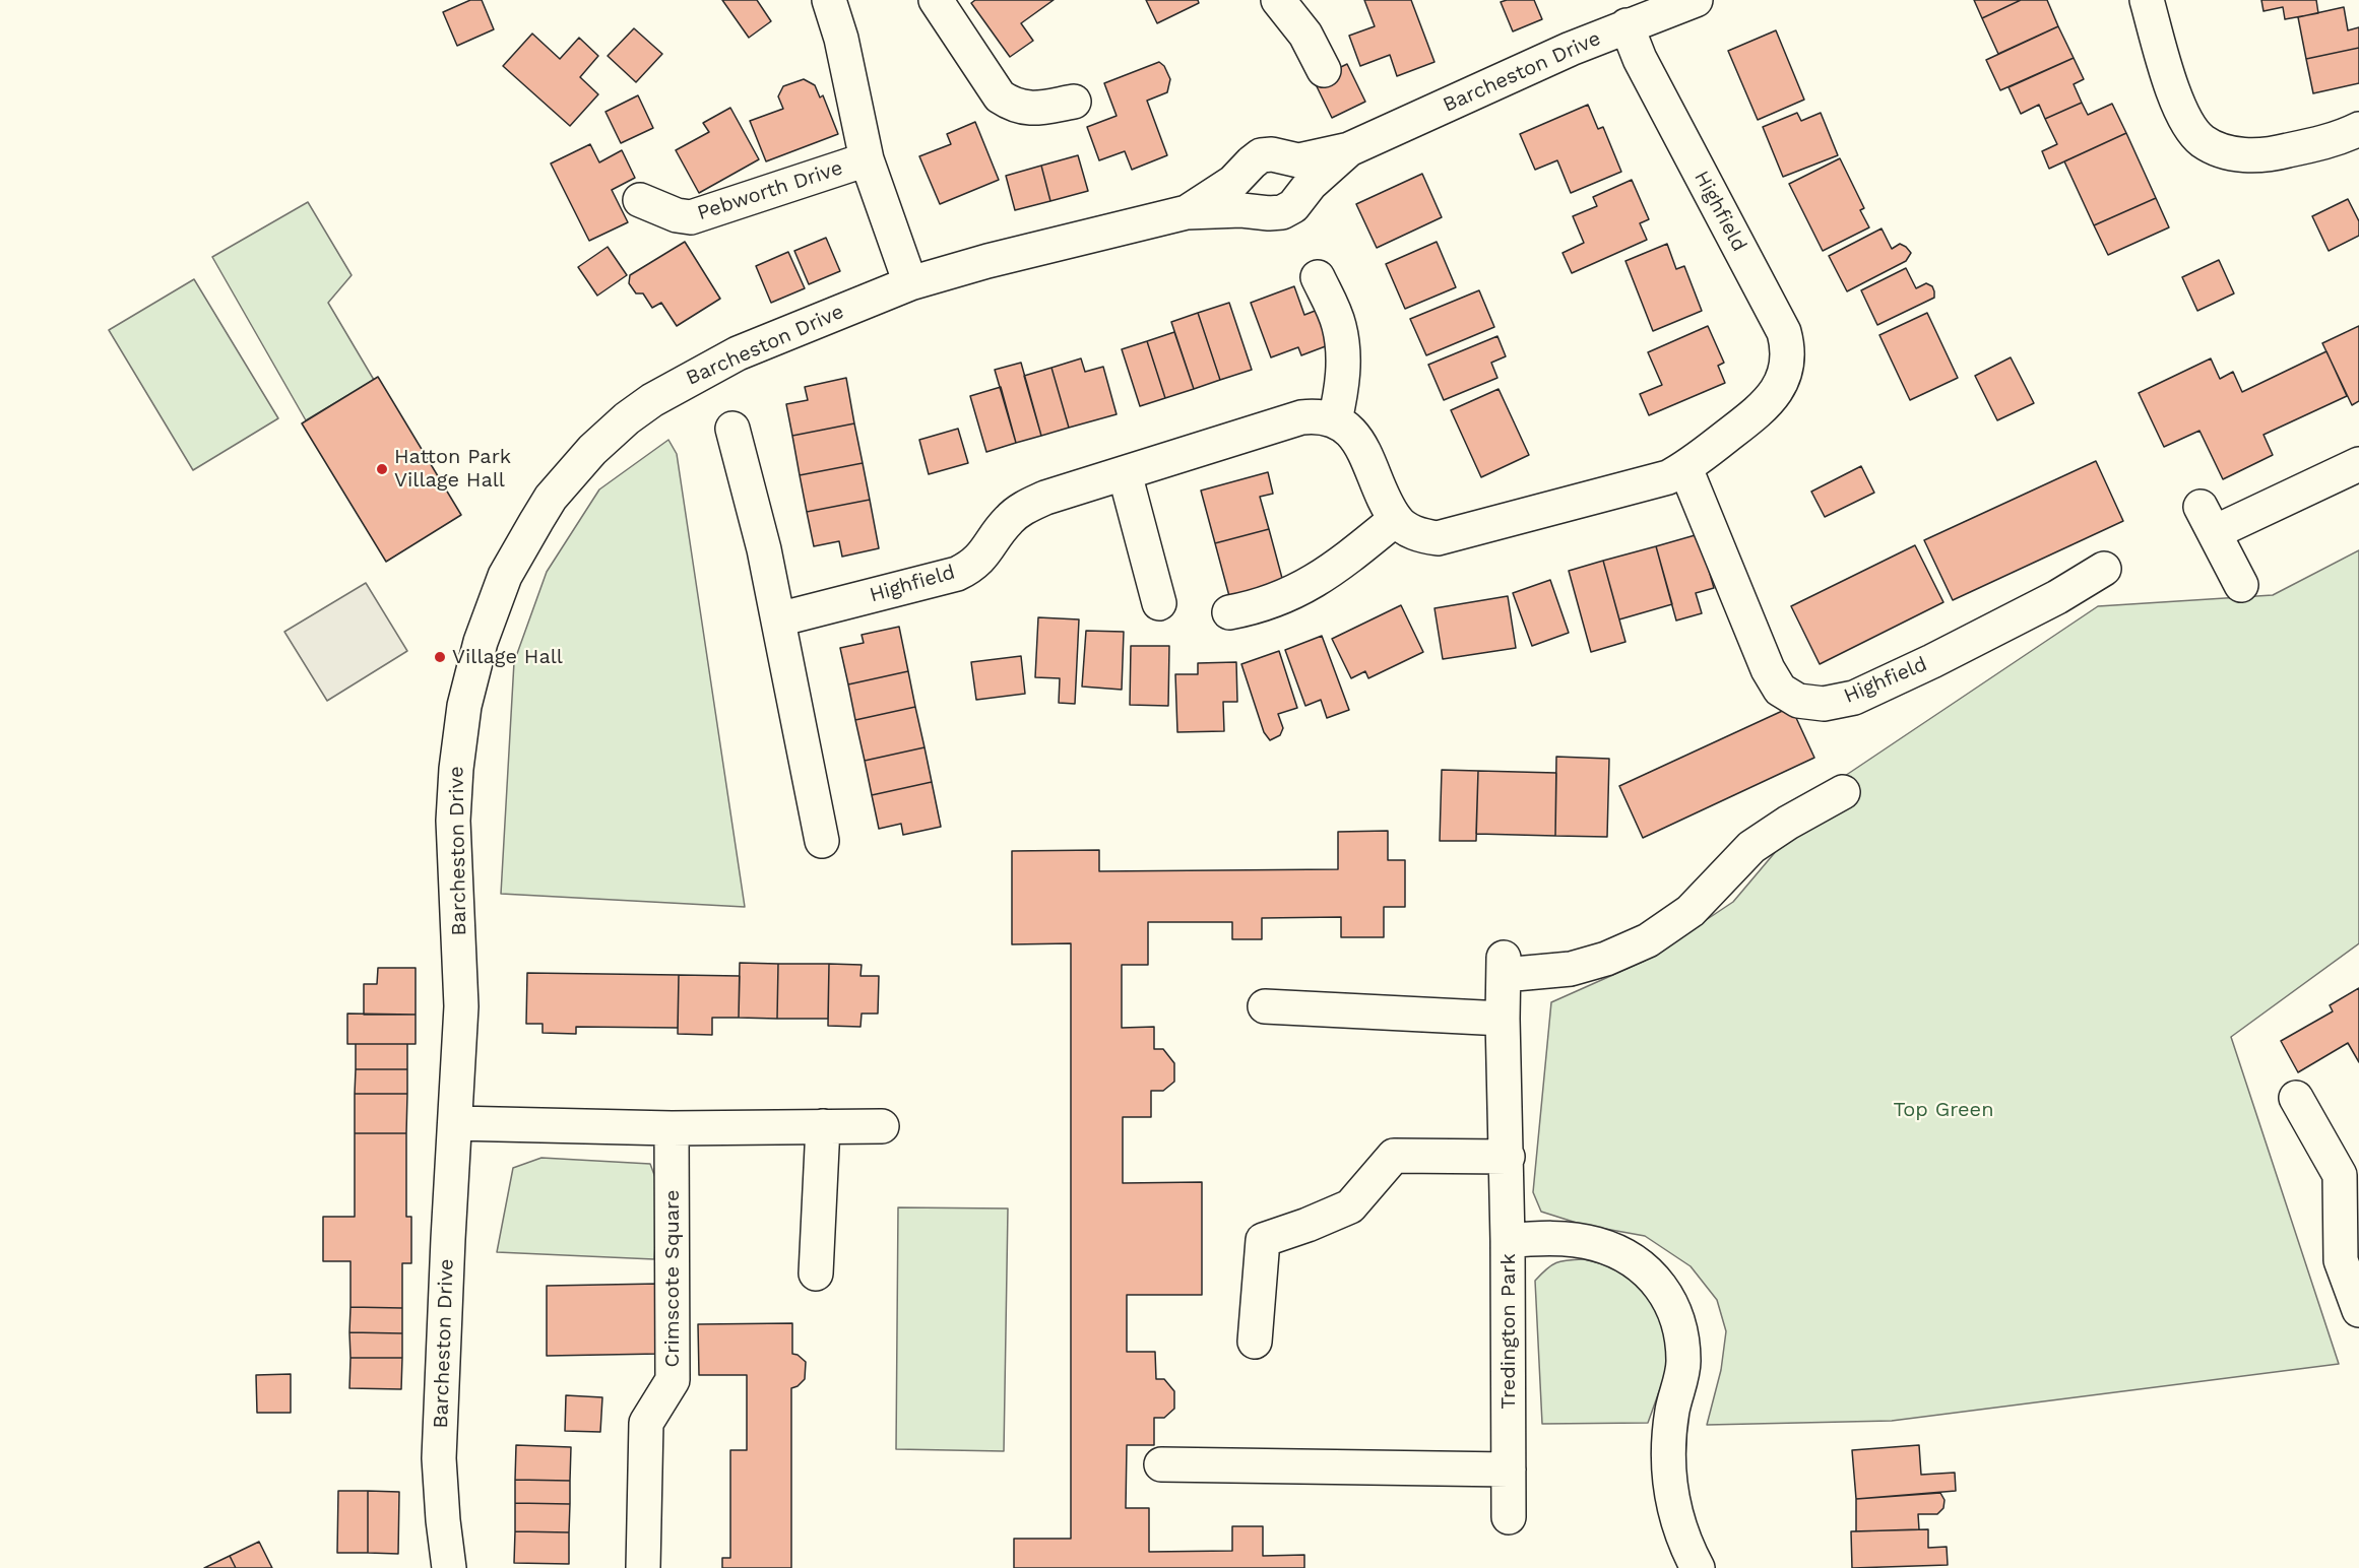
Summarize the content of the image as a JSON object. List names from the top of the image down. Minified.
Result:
{"streets":{"street":["Barcheston Drive","Pebworth Drive","Highfield","Crimscote Square","Tredington Park"]},"crossings":[["Barcheston Drive","Pebworth Drive"],["Barcheston Drive","Highfield"]],"parks":["Top Green"],"places":["Hatton Park Village Hall","Village Hall"]}
